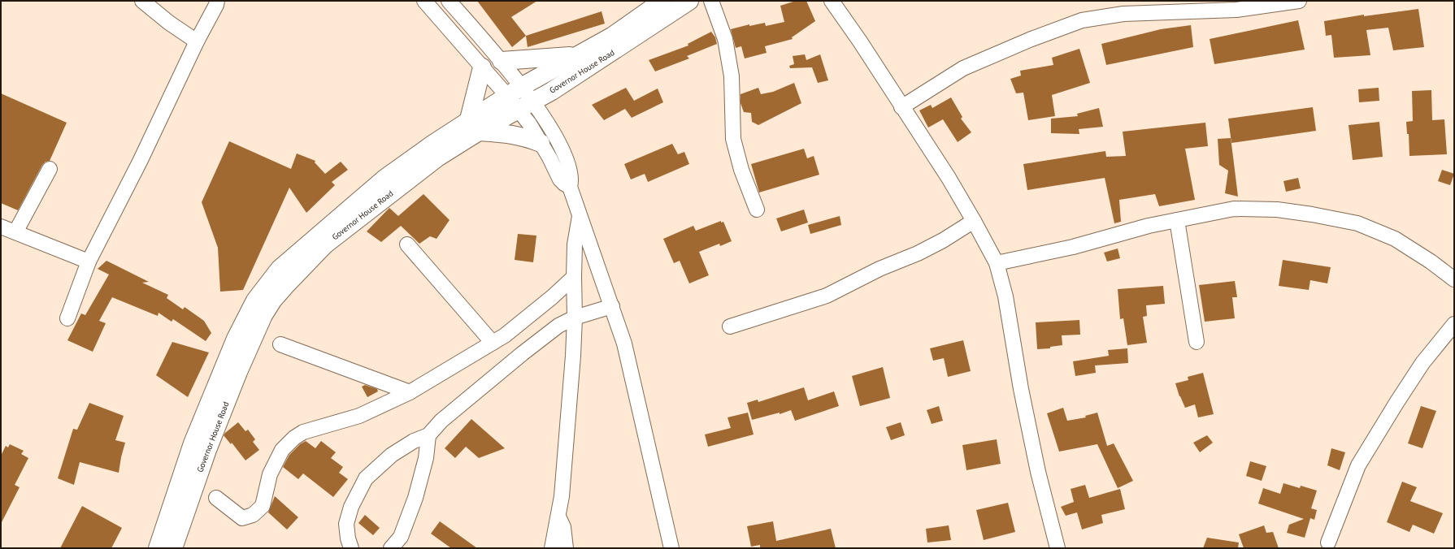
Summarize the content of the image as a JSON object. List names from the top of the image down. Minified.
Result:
{"streets":{"main road":["Governor House Road"]}}
